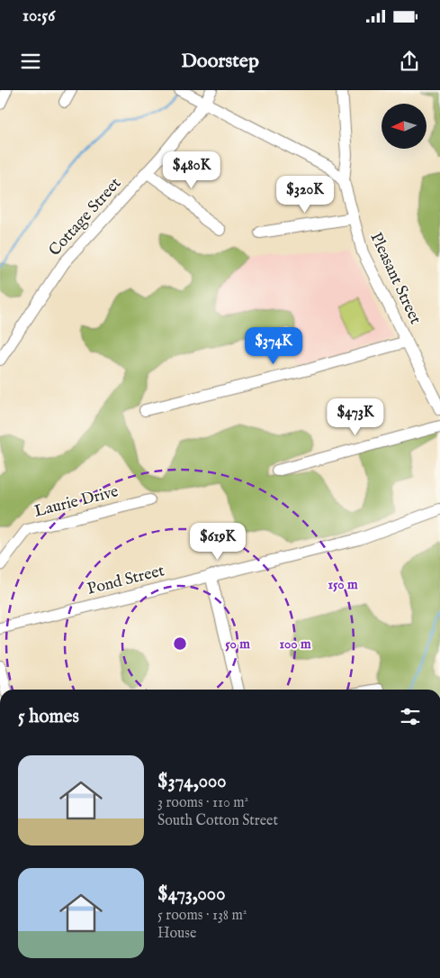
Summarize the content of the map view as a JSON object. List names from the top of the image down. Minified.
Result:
{"streets":{"street":["Cottage Street","Pleasant Street","Laurie Drive","Pond Street"]},"north":"left","page":{"status":"10:56","header":"Doorstep","price":["$480K","$320K","$374K","$473K","$619K"],"heading":"5 homes","list":[{"name":"$374,000","note":"3 rooms · 110 m² · South Cotton Street"},{"name":"$473,000","note":"5 rooms · 138 m² · House"}]},"rings":["150 m","50 m","100 m"]}
